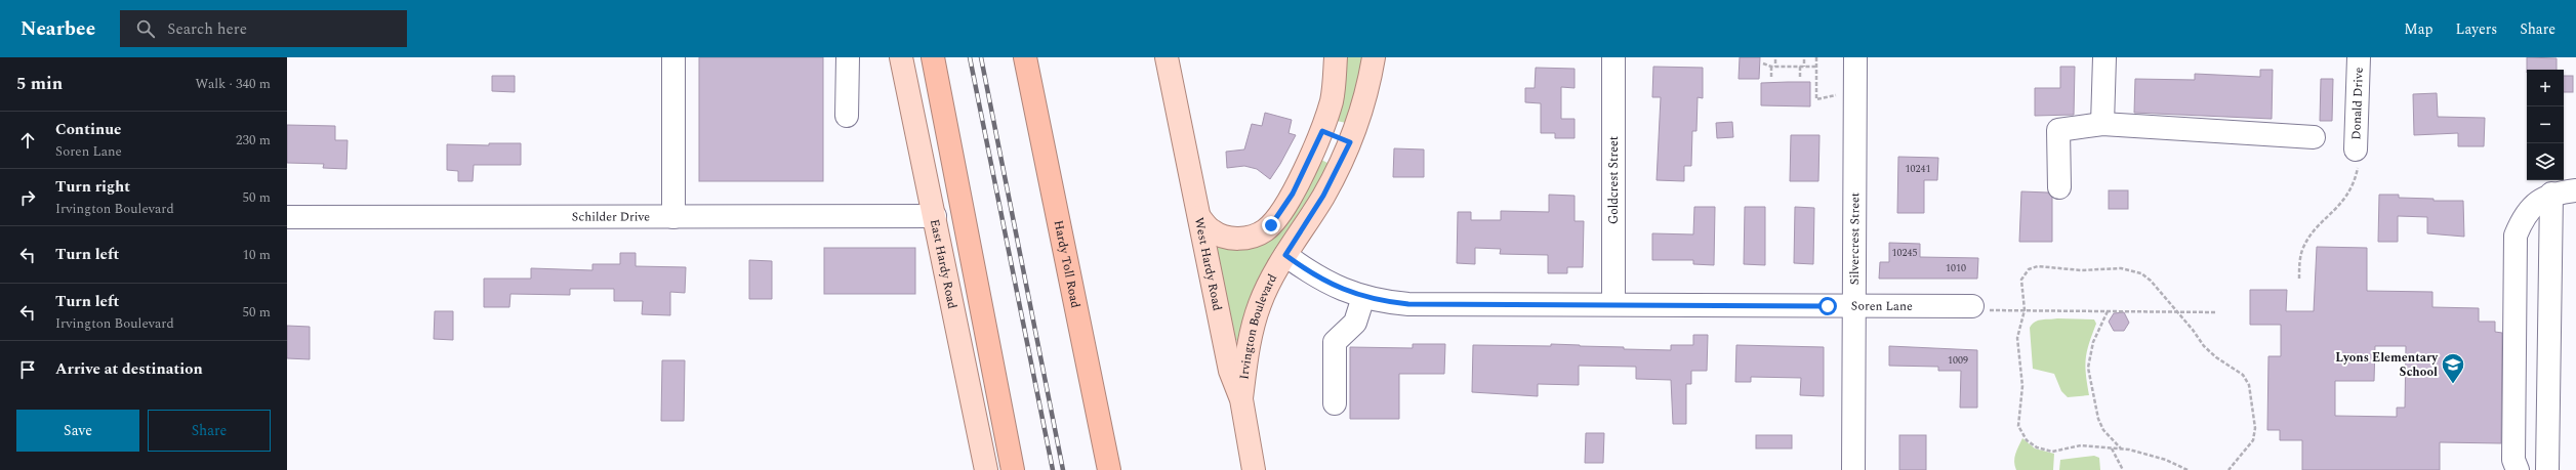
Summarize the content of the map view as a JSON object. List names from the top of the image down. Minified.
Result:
{"streets":{"highway":["Hardy Toll Road"],"main road":["East Hardy Road","West Hardy Road","Irvington Boulevard"],"street":["Donald Drive","Goldcrest Street","Schilder Drive","Silvercrest Street","Soren Lane"]},"crossings":[["Goldcrest Street","Soren Lane"],["Schilder Drive","East Hardy Road"],["Silvercrest Street","Soren Lane"],["West Hardy Road","Irvington Boulevard"],["Soren Lane","Irvington Boulevard"]],"places":{"school or university":["Lyons Elementary School"]},"house_numbers":["10241","10245","1010","1009"],"page":{"header":"Nearbee","search":"Search here","nav":["Map","Layers","Share"],"heading":["5 min","Walk · 340 m"],"map_buttons":["+","−"],"list":[["Continue","Soren Lane","230 m"],["Turn right","Irvington Boulevard","50 m"],["Turn left","10 m"],["Turn left","Irvington Boulevard","50 m"],"Arrive at destination"],"buttons":["Save","Share"]}}
